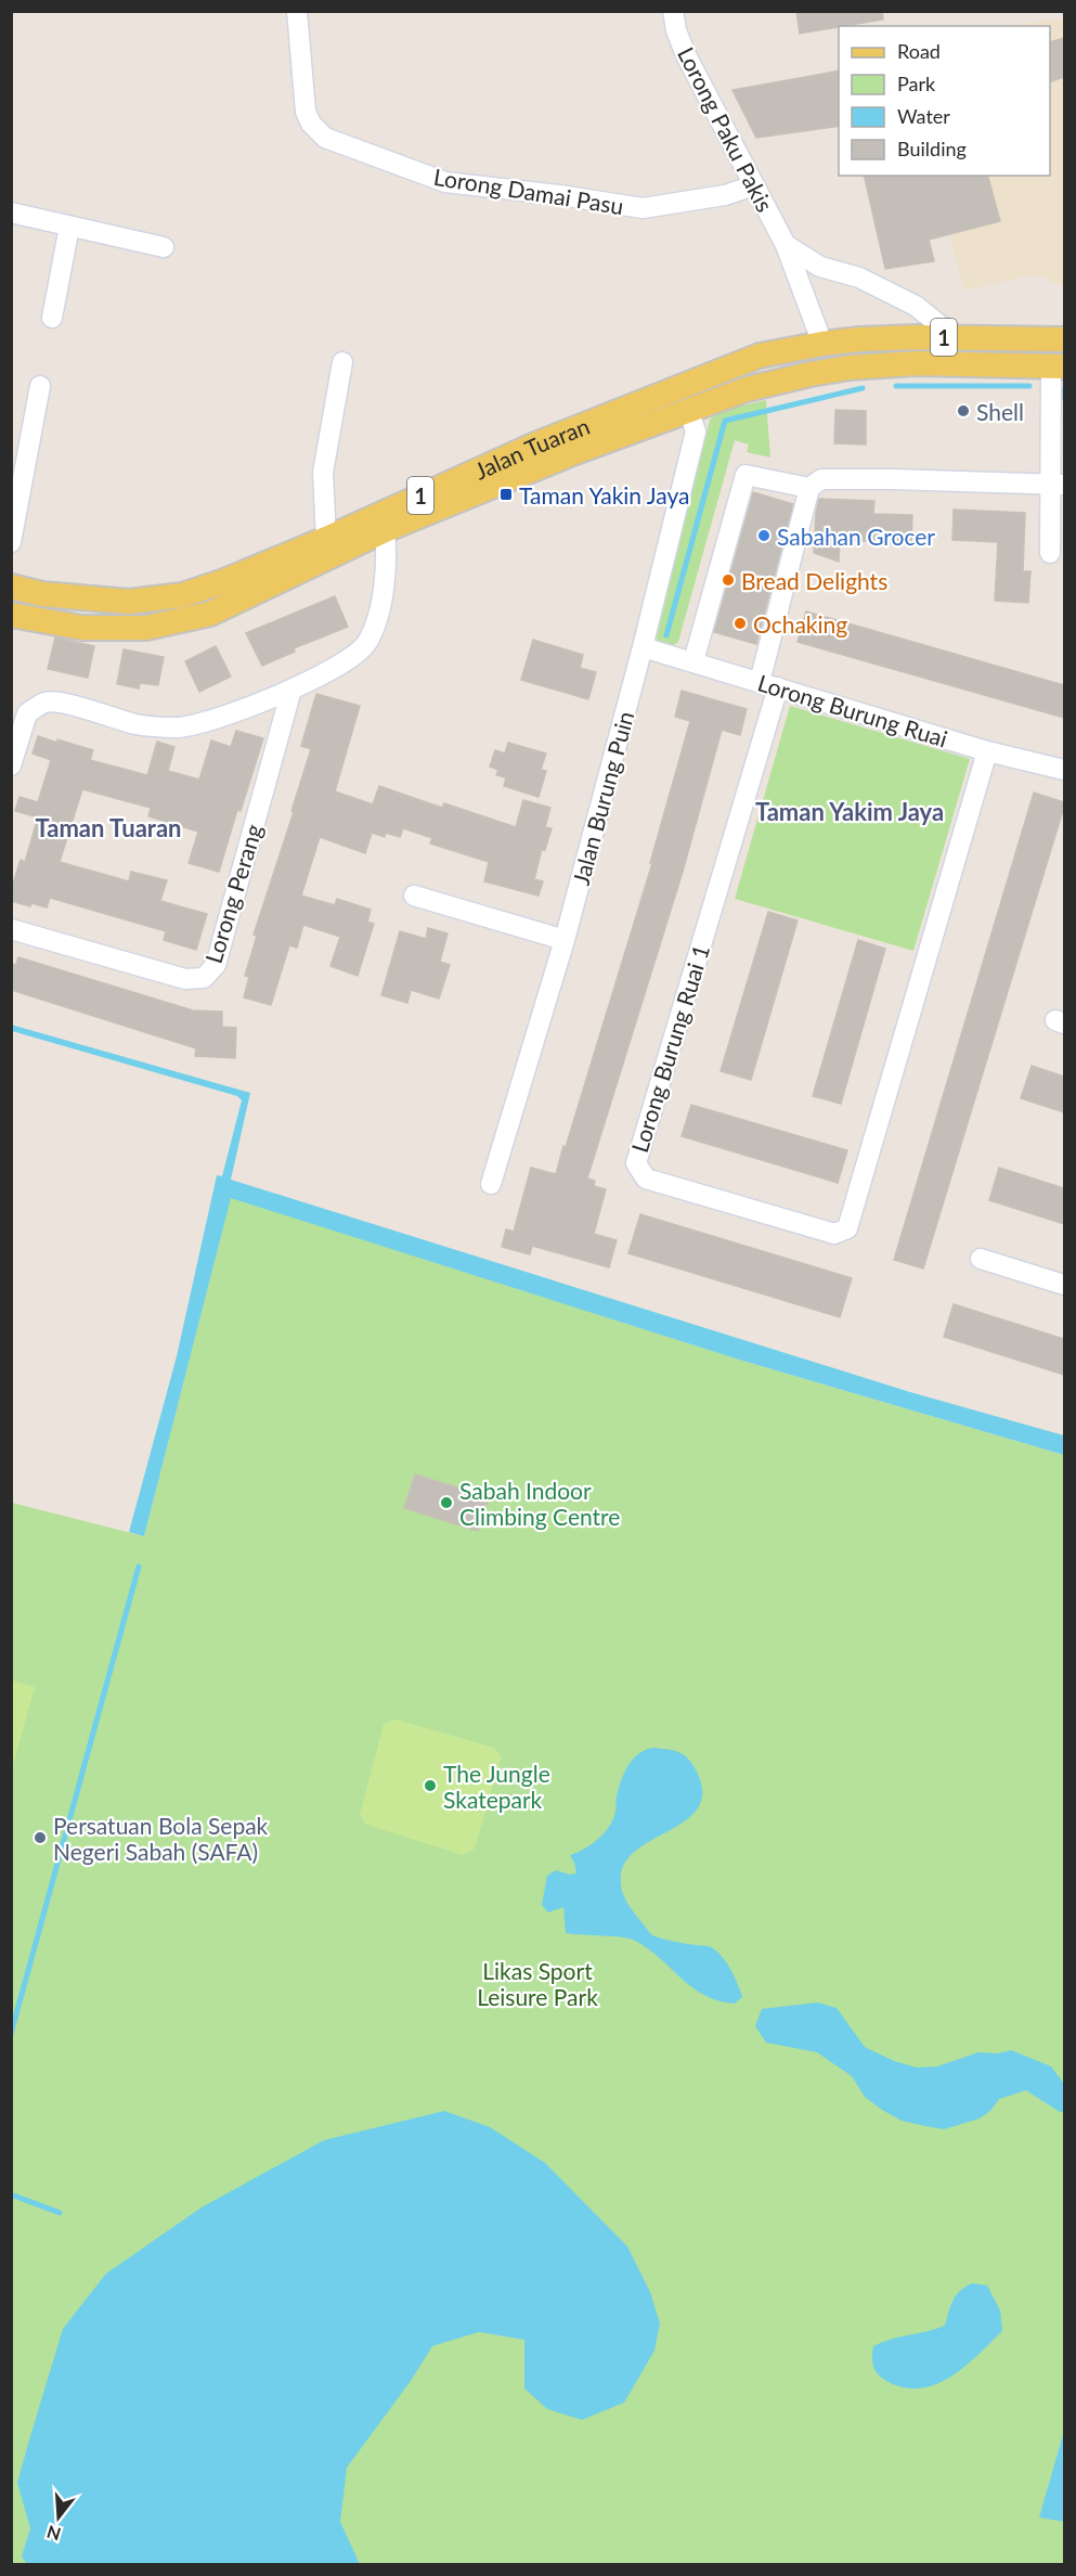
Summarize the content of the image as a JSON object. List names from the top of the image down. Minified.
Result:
{"streets":{"main road":["1","Jalan Tuaran"],"street":["Lorong Paku Pakis","Lorong Damai Pasu","Lorong Burung Ruai","Jalan Burung Puin","Lorong Perang","Lorong Burung Ruai 1"]},"crossings":[["Lorong Paku Pakis","Lorong Damai Pasu"],["Lorong Paku Pakis","Jalan Tuaran"],["Jalan Tuaran","Jalan Burung Puin"],["Lorong Burung Ruai","Jalan Burung Puin"],["Lorong Burung Ruai","Lorong Burung Ruai 1"]],"districts":["Taman Yakim Jaya","Taman Tuaran"],"parks":["Likas Sport Leisure Park"],"places":{"other":["Shell","Sabahan Grocer","Bread Delights","Ochaking","Sabah Indoor Climbing Centre","The Jungle Skatepark","Persatuan Bola Sepak Negeri Sabah (SAFA)"],"transit":["Taman Yakin Jaya"]},"legend":["Road","Park","Water","Building"],"north":"bottom"}
